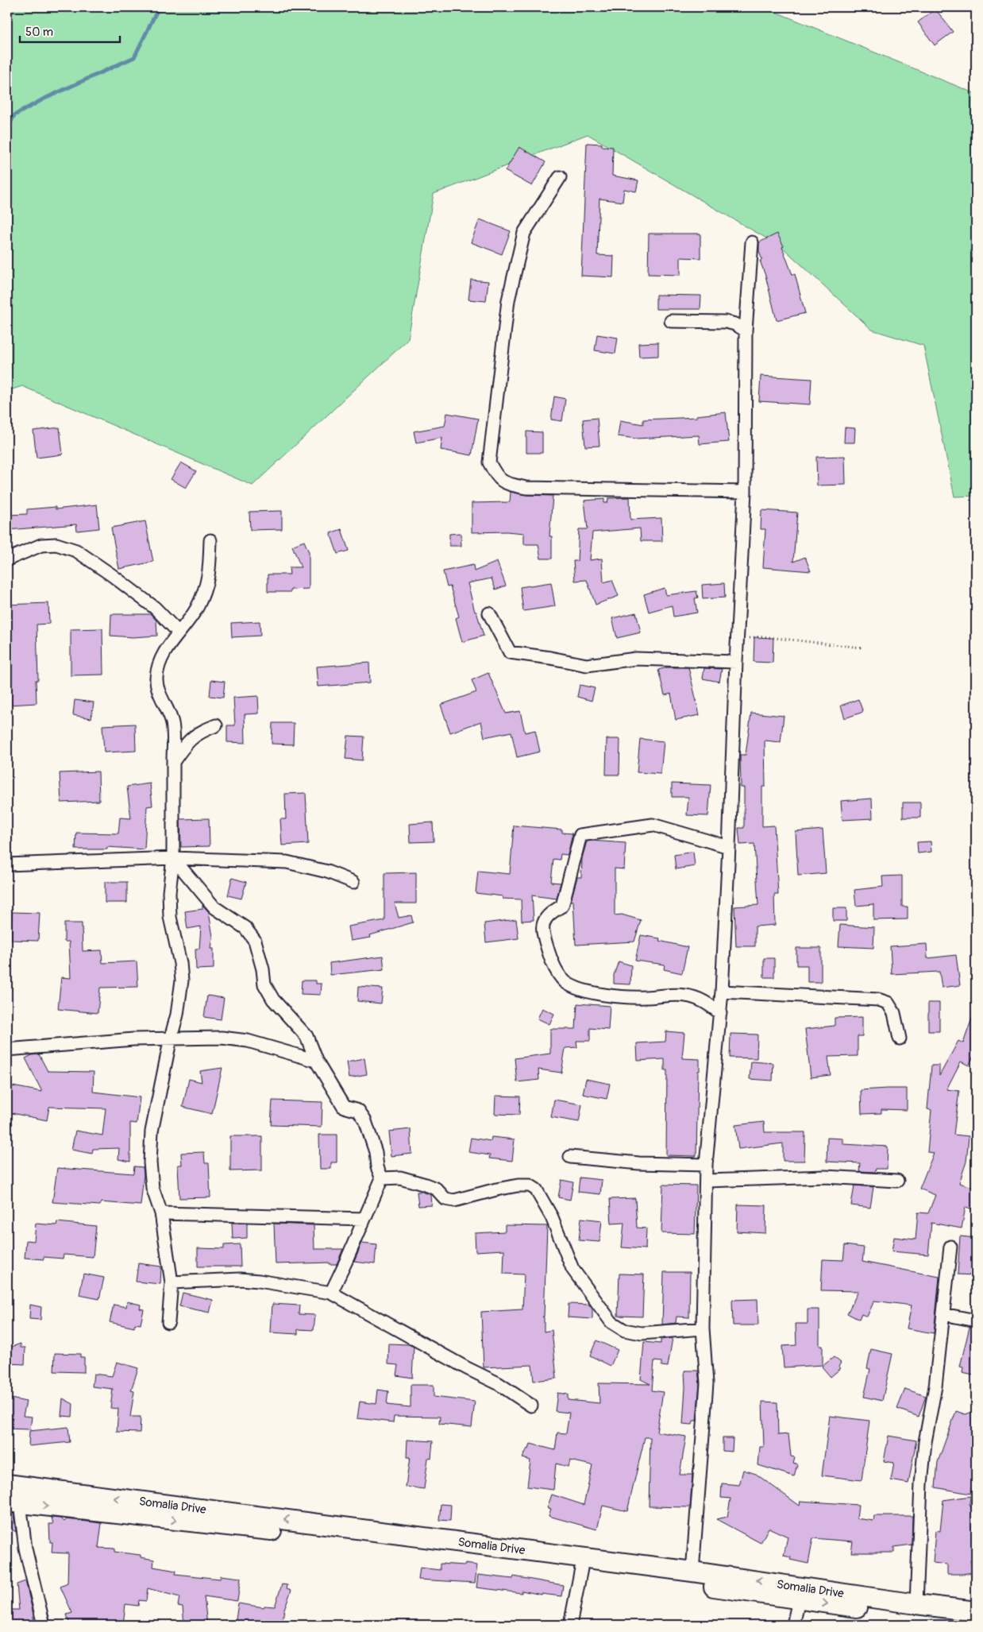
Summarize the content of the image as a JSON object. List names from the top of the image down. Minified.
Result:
{"streets":{"main road":["Somalia Drive"]},"scale_bar":"50 m"}
